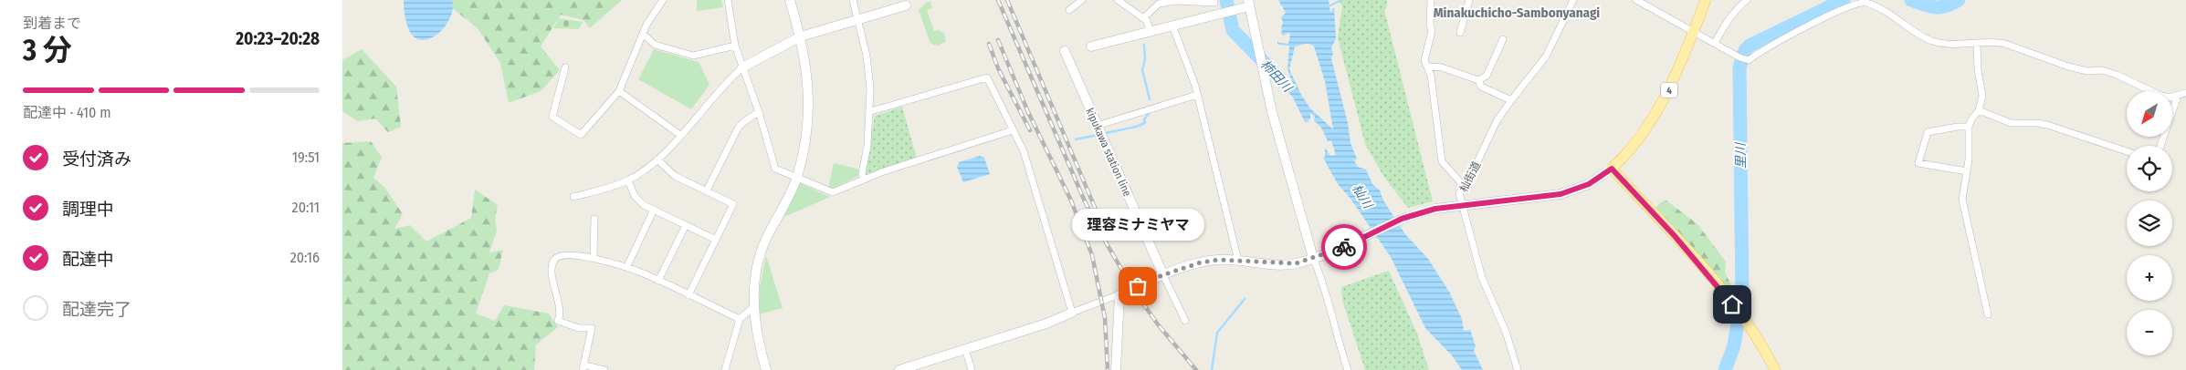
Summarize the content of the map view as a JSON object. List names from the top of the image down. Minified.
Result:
{"streets":{"main road":["4"],"street":["kipukawa station line","杣街道"]},"districts":["Minakuchicho-Sambonyanagi"],"water":["柿田川","里川","杣川"],"places":["理容ミナミヤマ"],"north":"bottom left","page":{"heading":["3 分","到着まで","20:23–20:28"],"bar":"配達中 · 410 m","map_buttons":["+","−"],"list":[["受付済み","19:51"],["調理中","20:11"],["配達中","20:16"],"配達完了"],"bubble":"理容ミナミヤマ"}}
